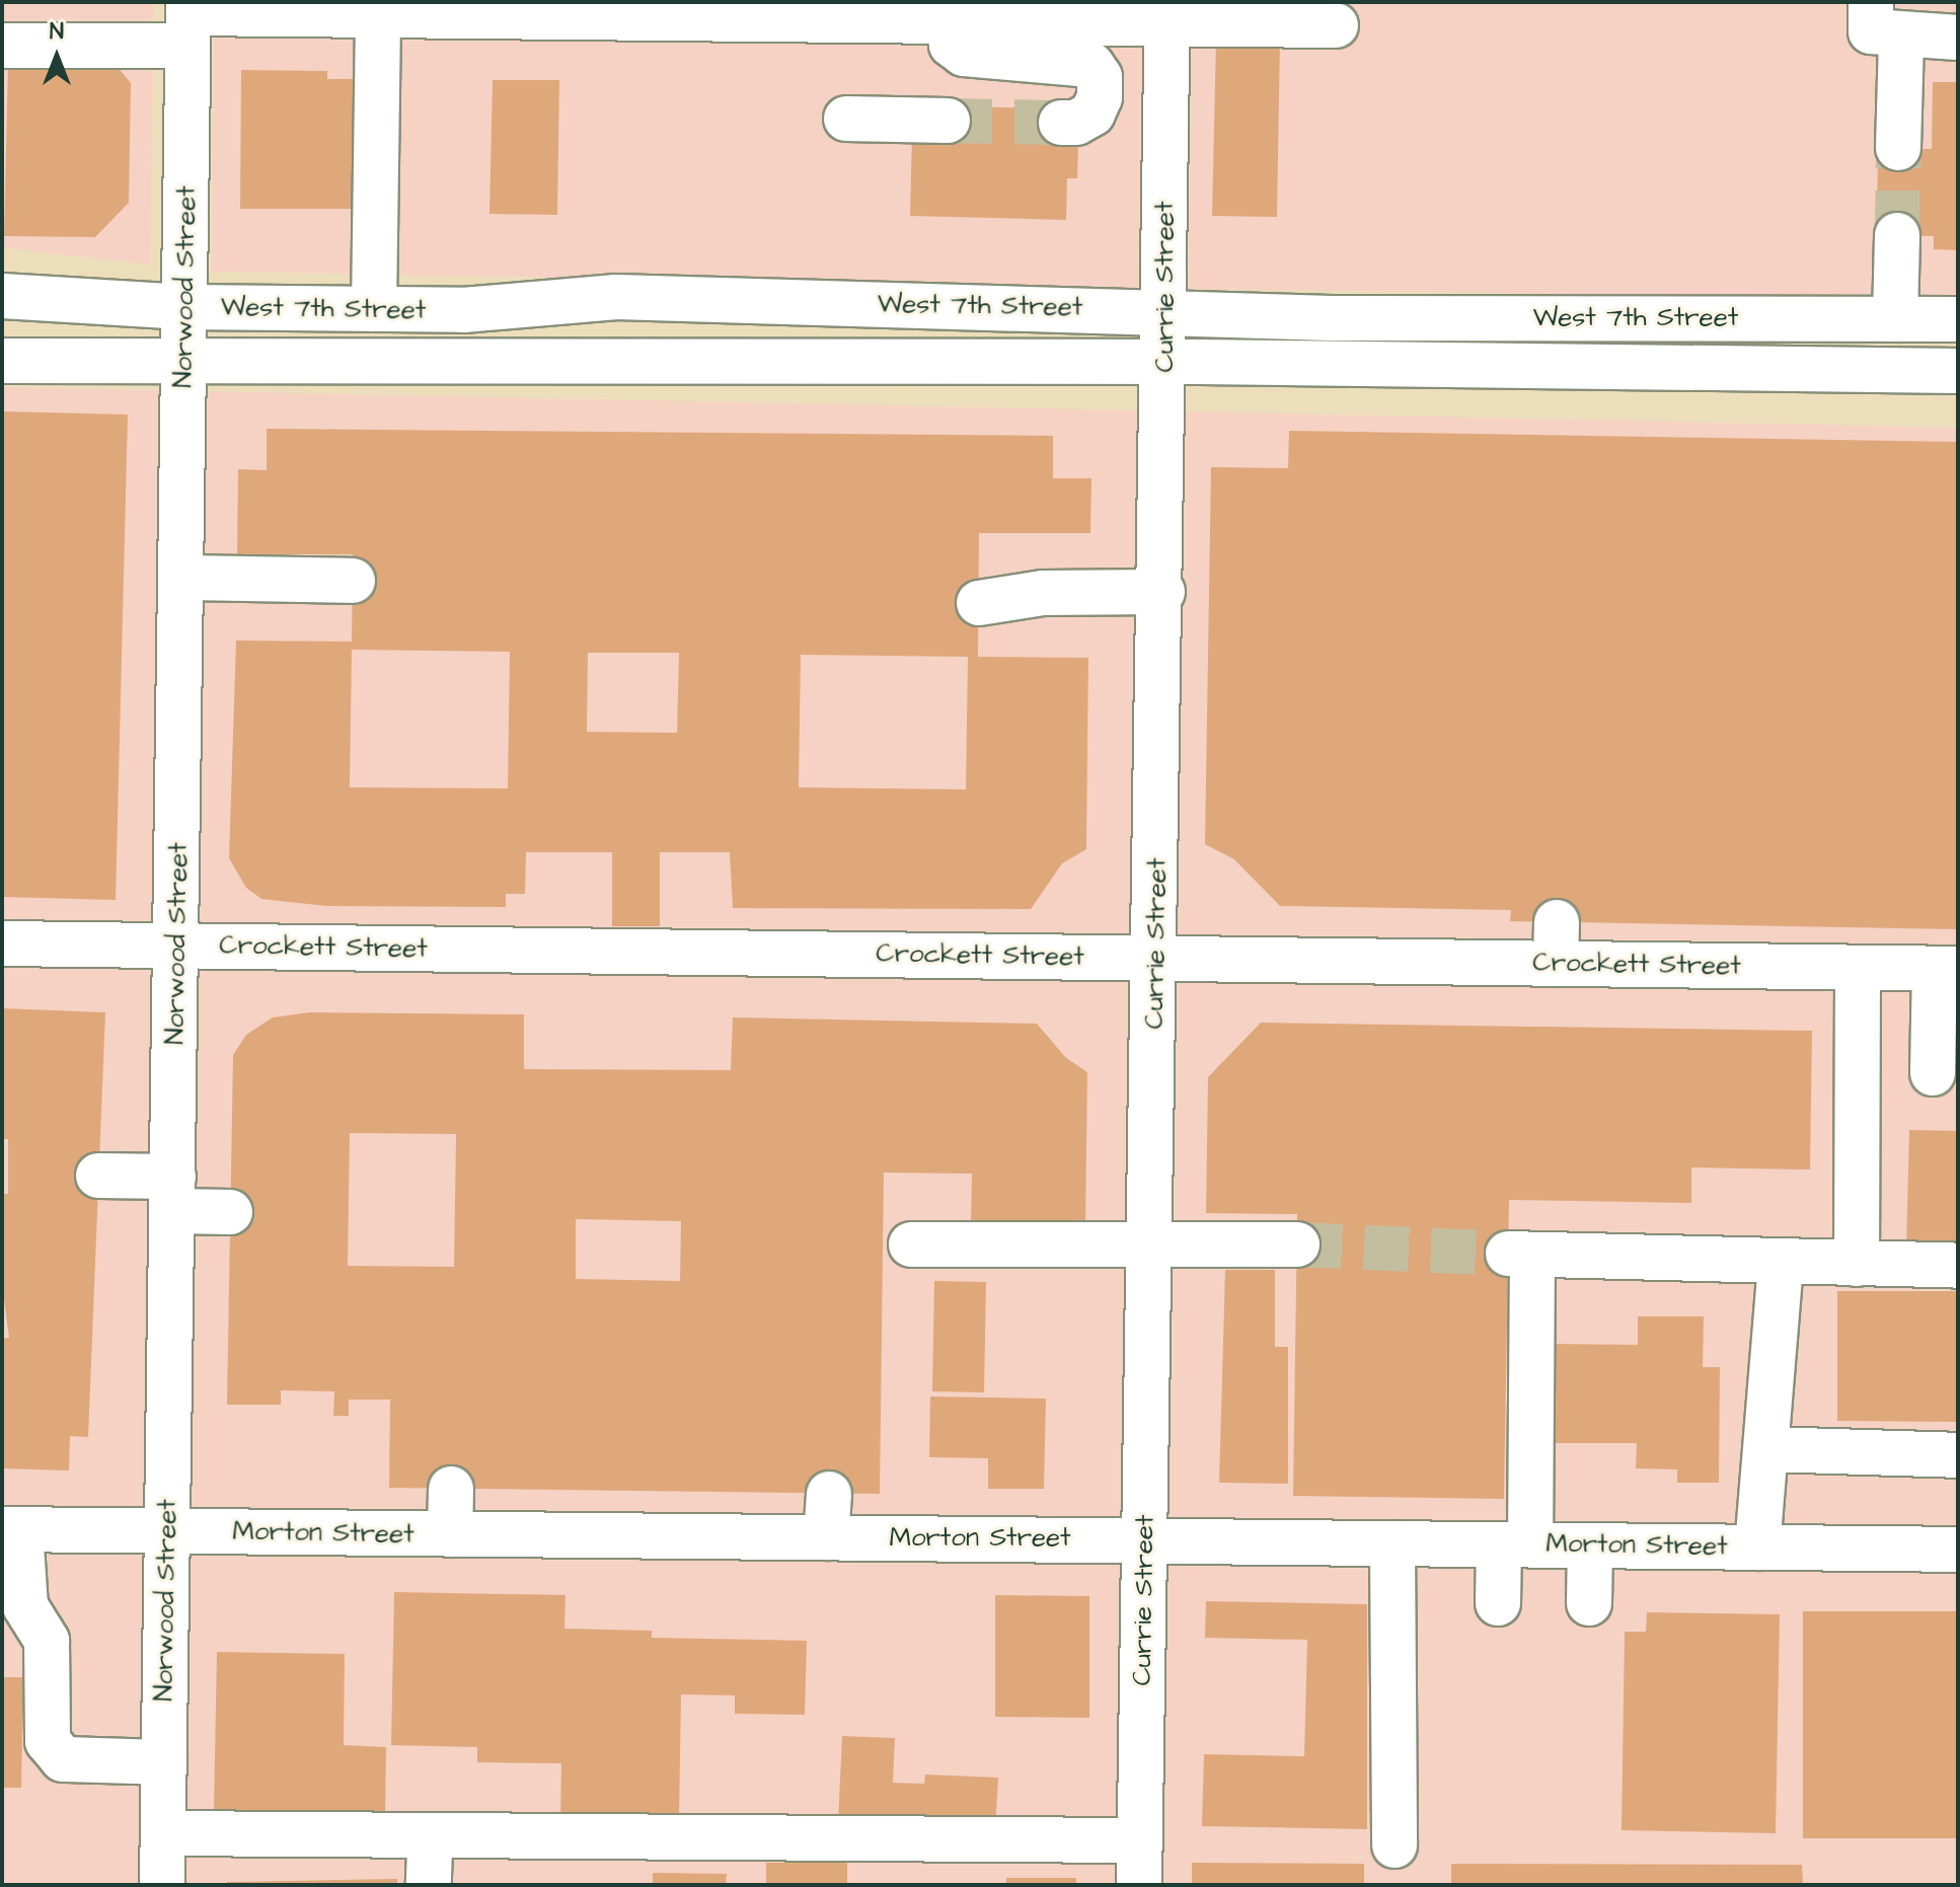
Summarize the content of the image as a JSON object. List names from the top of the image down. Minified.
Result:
{"streets":{"street":["Norwood Street","Currie Street","West 7th Street","Crockett Street","Morton Street"]},"crossings":[["Norwood Street","West 7th Street"],["Norwood Street","Crockett Street"],["Norwood Street","Morton Street"],["Currie Street","West 7th Street"],["Currie Street","Crockett Street"],["Currie Street","Morton Street"]],"north":"top"}
